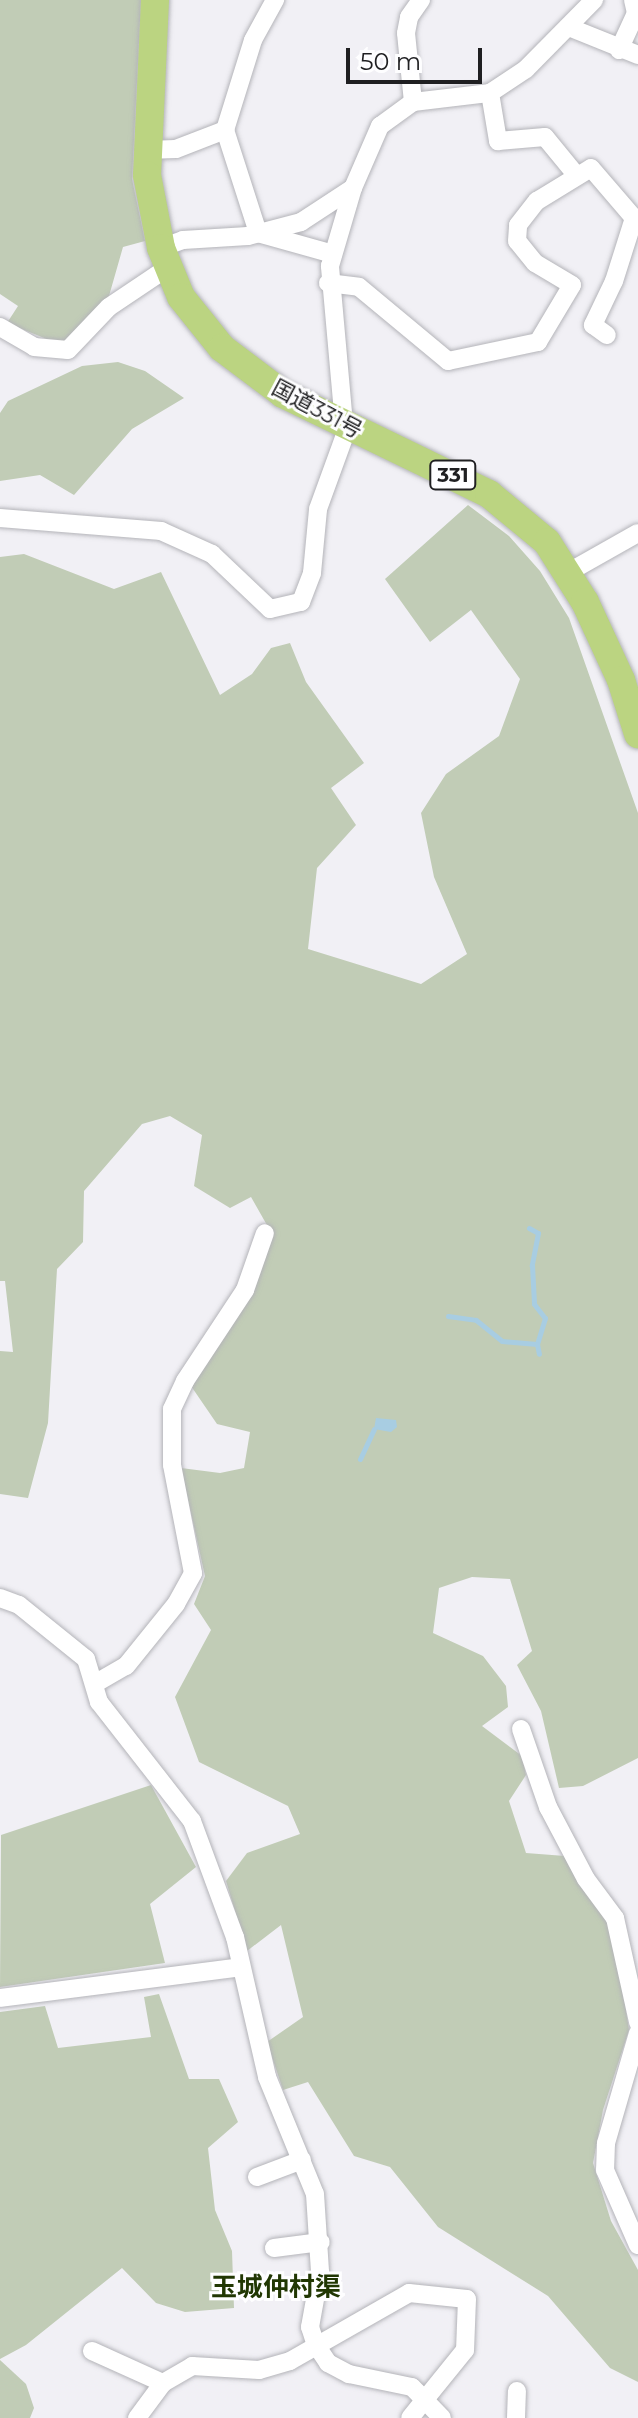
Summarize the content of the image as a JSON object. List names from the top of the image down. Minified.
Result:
{"streets":{"highway":["国道331号","331"]},"districts":["玉城仲村渠"],"scale_bar":"50 m"}
